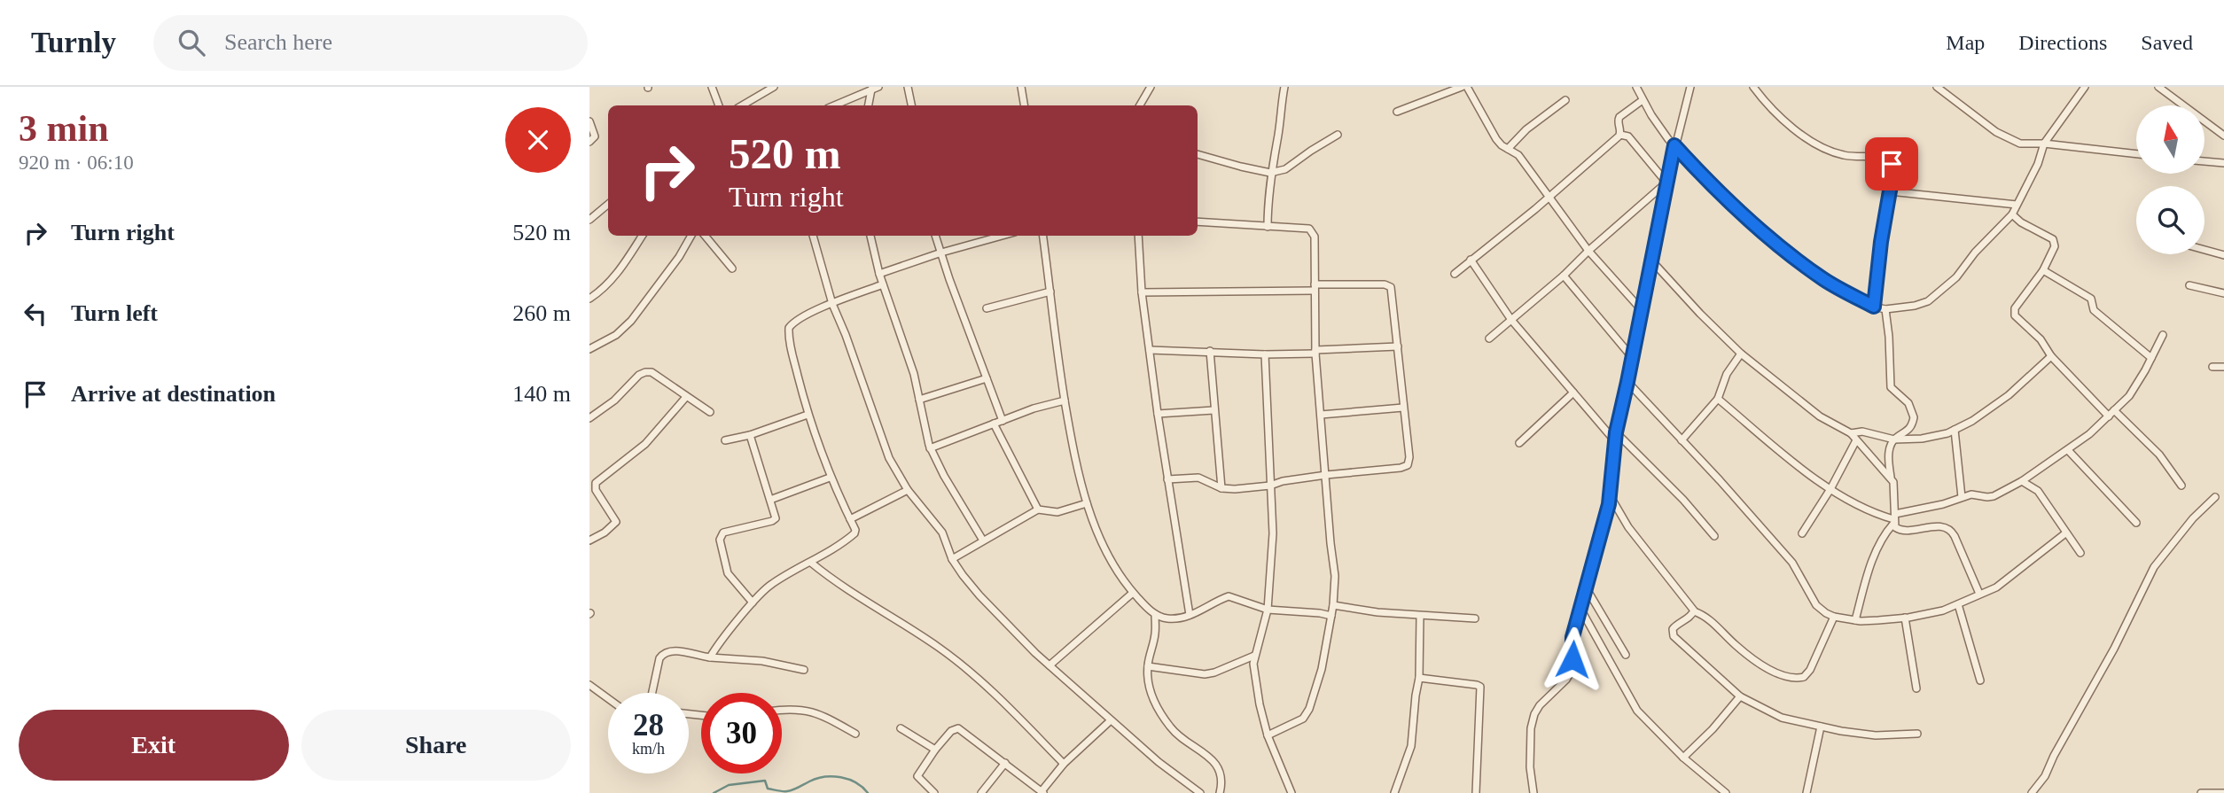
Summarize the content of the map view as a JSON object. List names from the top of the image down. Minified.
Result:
{"north":"top","page":{"header":"Turnly","search":"Search here","nav":["Map","Directions","Saved"],"heading":["3 min","920 m · 06:10"],"turn":["520 m","Turn right"],"list":[{"name":"Turn right","value":"520 m"},{"name":"Turn left","value":"260 m"},{"name":"Arrive at destination","value":"140 m"}],"speed":"28 km/h","limit":"30","buttons":["Exit","Share"]}}
